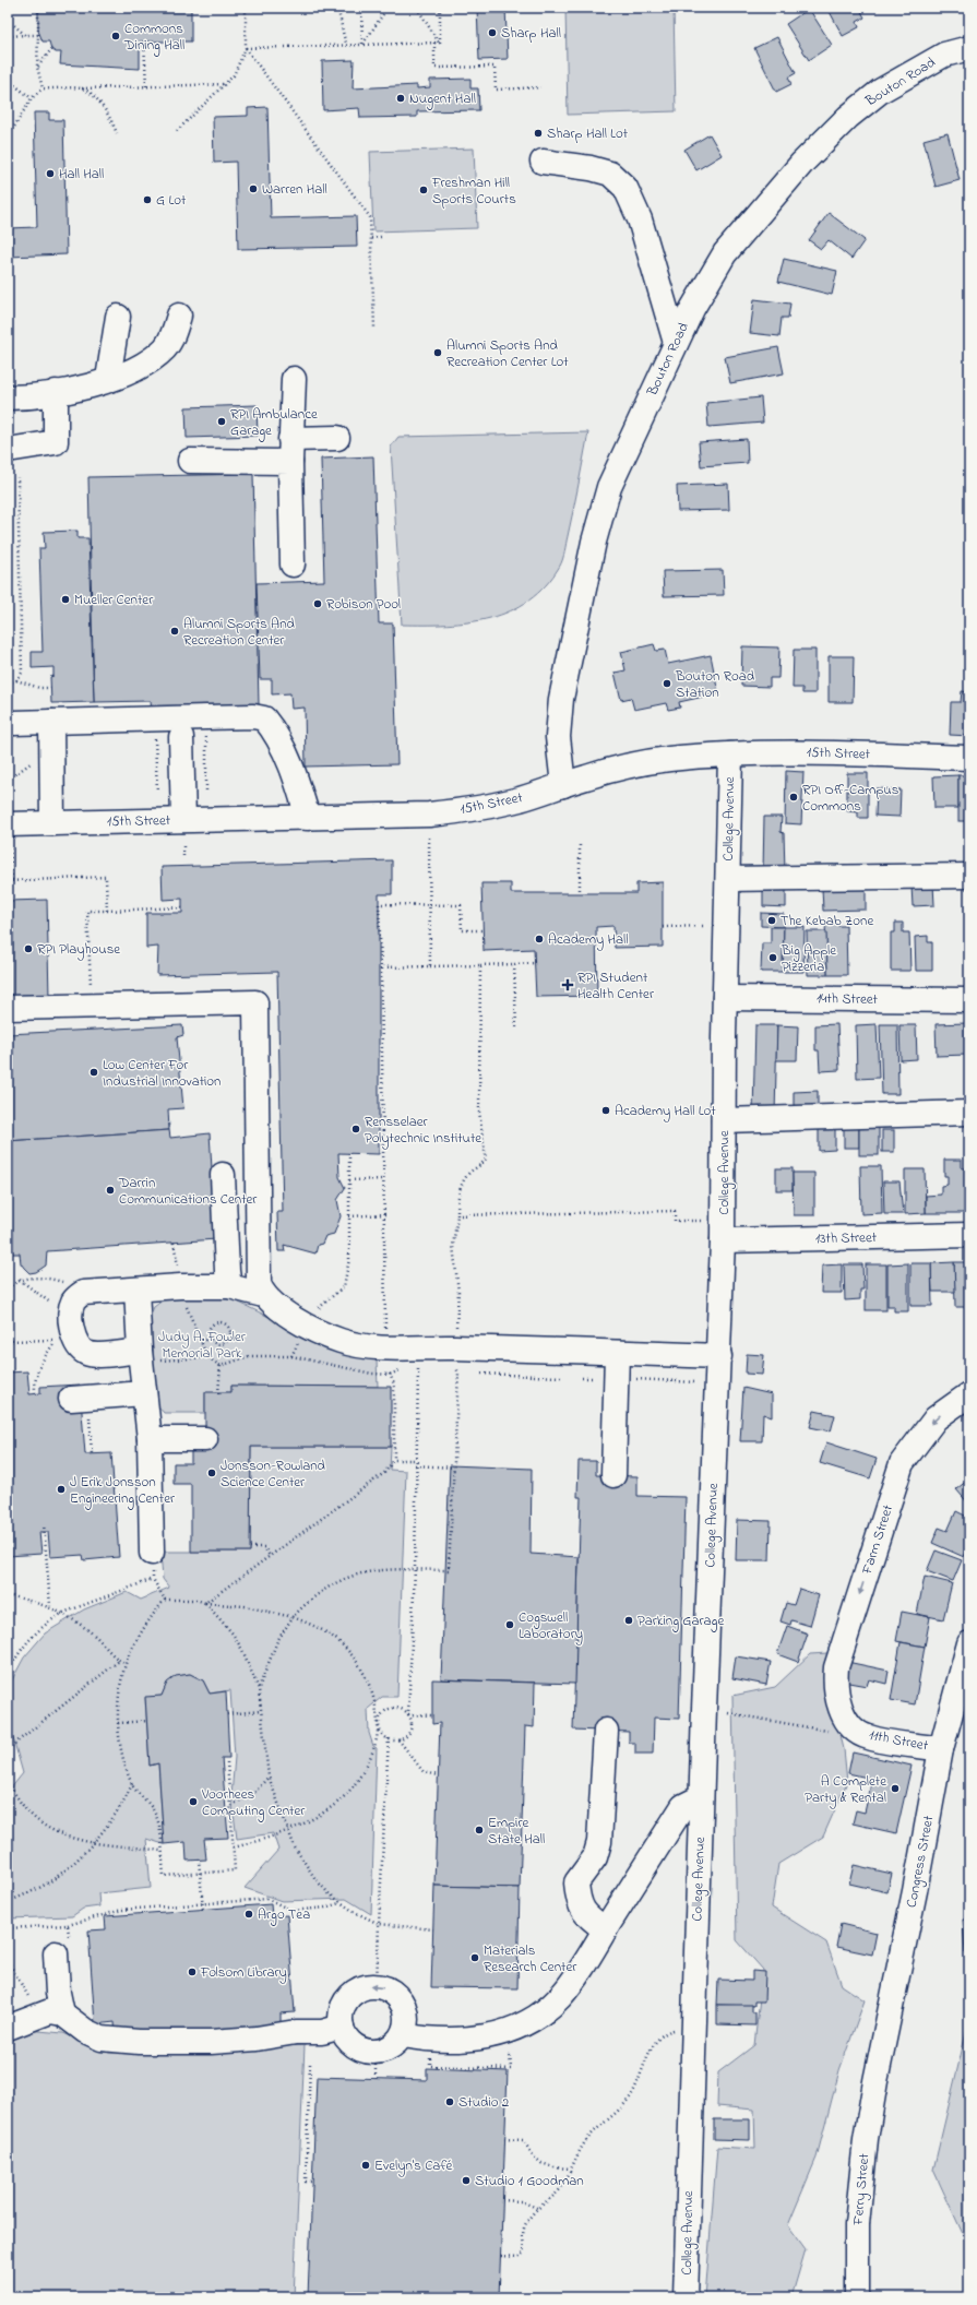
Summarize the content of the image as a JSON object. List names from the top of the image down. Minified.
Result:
{"streets":{"street":["Bouton Road","15th Street","College Avenue","14th Street","13th Street","Farm Street","11th Street","Congress Street","Ferry Street"]},"crossings":[["Bouton Road","15th Street"],["15th Street","College Avenue"],["College Avenue","14th Street"],["College Avenue","13th Street"],["Farm Street","11th Street"],["11th Street","Congress Street"],["Congress Street","Ferry Street"]],"one_way":["Farm Street"],"parks":["Judy A. Fowler Memorial Park"],"places":{"other":["Sharp Hall","Commons Dining Hall","Nugent Hall","Sharp Hall Lot","Hall Hall","Warren Hall","Freshman Hill Sports Courts","G Lot","Alumni Sports And Recreation Center Lot","RPI Ambulance Garage","Mueller Center","Robison Pool","Alumni Sports And Recreation Center","Bouton Road Station","RPI Off-Campus Commons","The Kebab Zone","Academy Hall","RPI Playhouse","Big Apple Pizzeria","Low Center For Industrial Innovation","Academy Hall Lot","Rensselaer Polytechnic Institute","Darrin Communications Center","Jonsson-Rowland Science Center","J Erik Jonsson Engineering Center","Parking Garage","Cogswell Laboratory","A Complete Party & Rental","Voorhees Computing Center","Empire State Hall","Argo Tea","Materials Research Center","Folsom Library","Studio 2","Evelyn's Café","Studio 1 Goodman"],"health":["RPI Student Health Center"]}}
